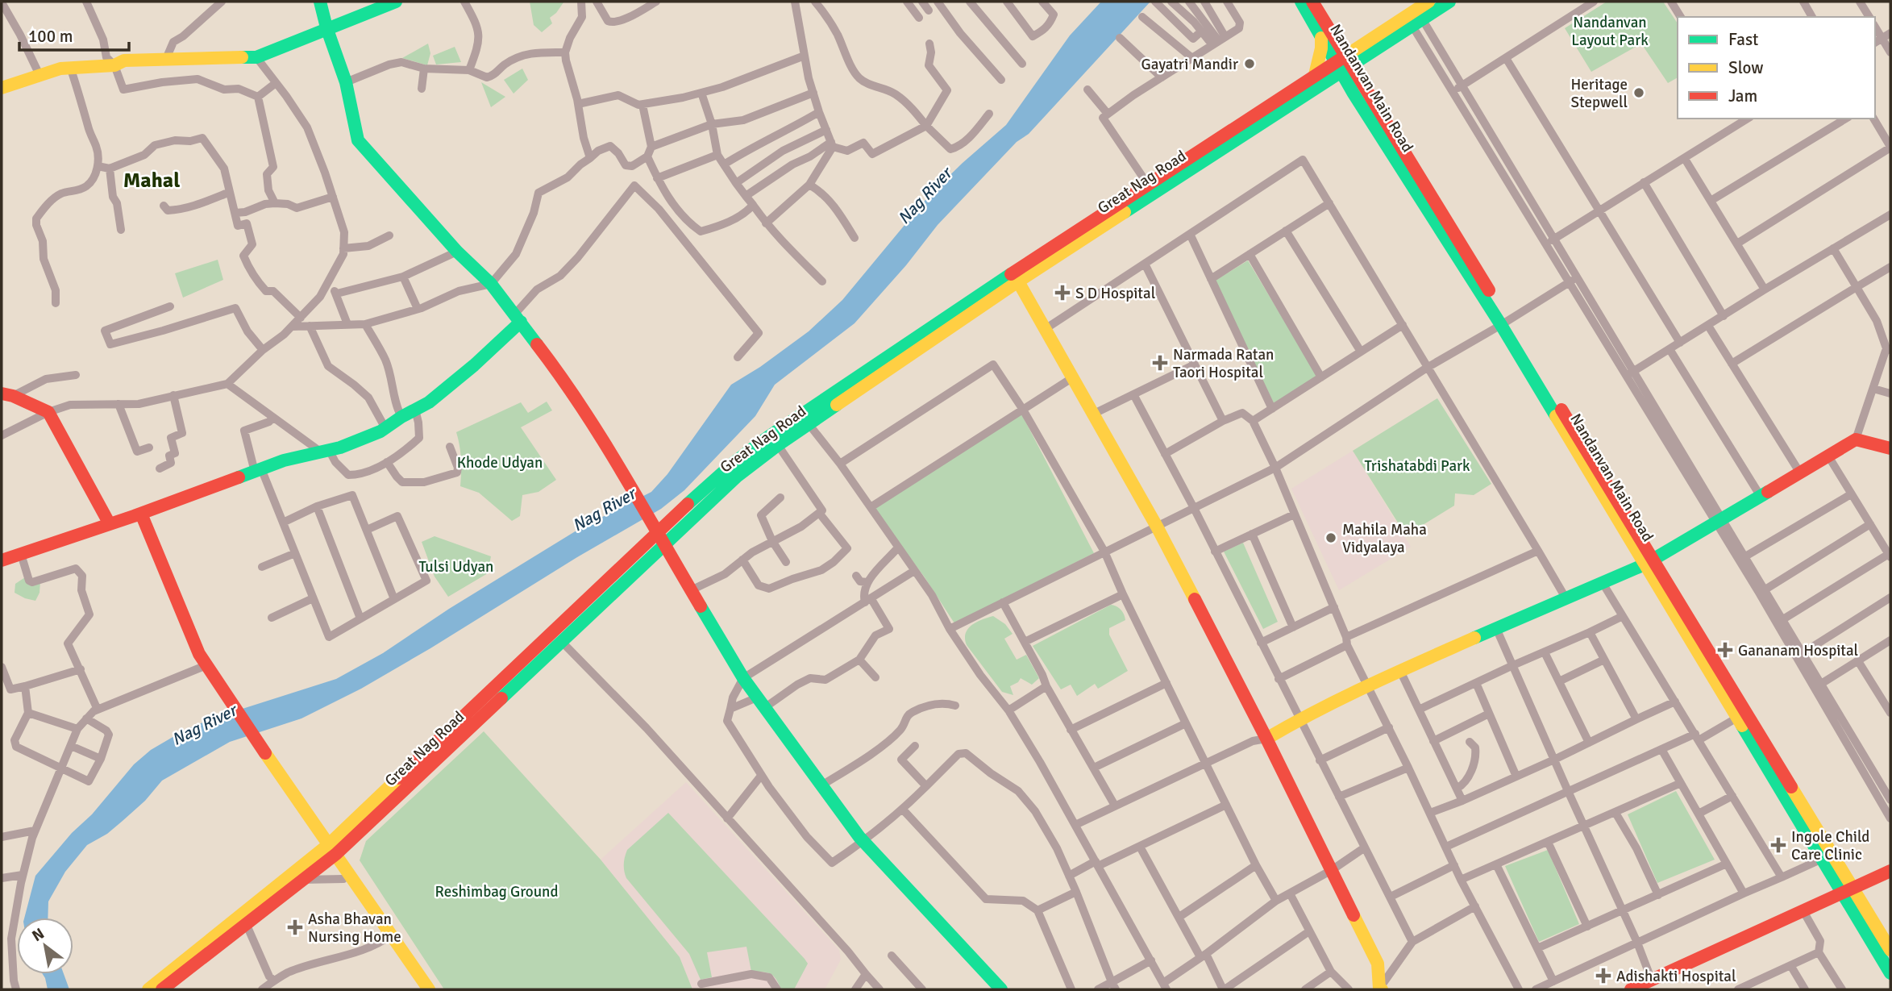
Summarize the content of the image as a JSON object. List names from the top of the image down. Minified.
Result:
{"streets":{"main road":["Nandanvan Main Road","Great Nag Road"]},"crossings":[["Nandanvan Main Road","Great Nag Road"]],"districts":["Mahal"],"water":["Nag River"],"parks":["Nandanvan Layout Park","Khode Udyan","Trishatabdi Park","Tulsi Udyan","Reshimbag Ground"],"places":{"other":["Gayatri Mandir","Heritage Stepwell","Mahila Maha Vidyalaya"],"health":["S D Hospital","Narmada Ratan Taori Hospital","Gananam Hospital","Ingole Child Care Clinic","Asha Bhavan Nursing Home","Adishakti Hospital"]},"legend":["Fast","Slow","Jam"],"scale_bar":"100 m","north":"top left"}
